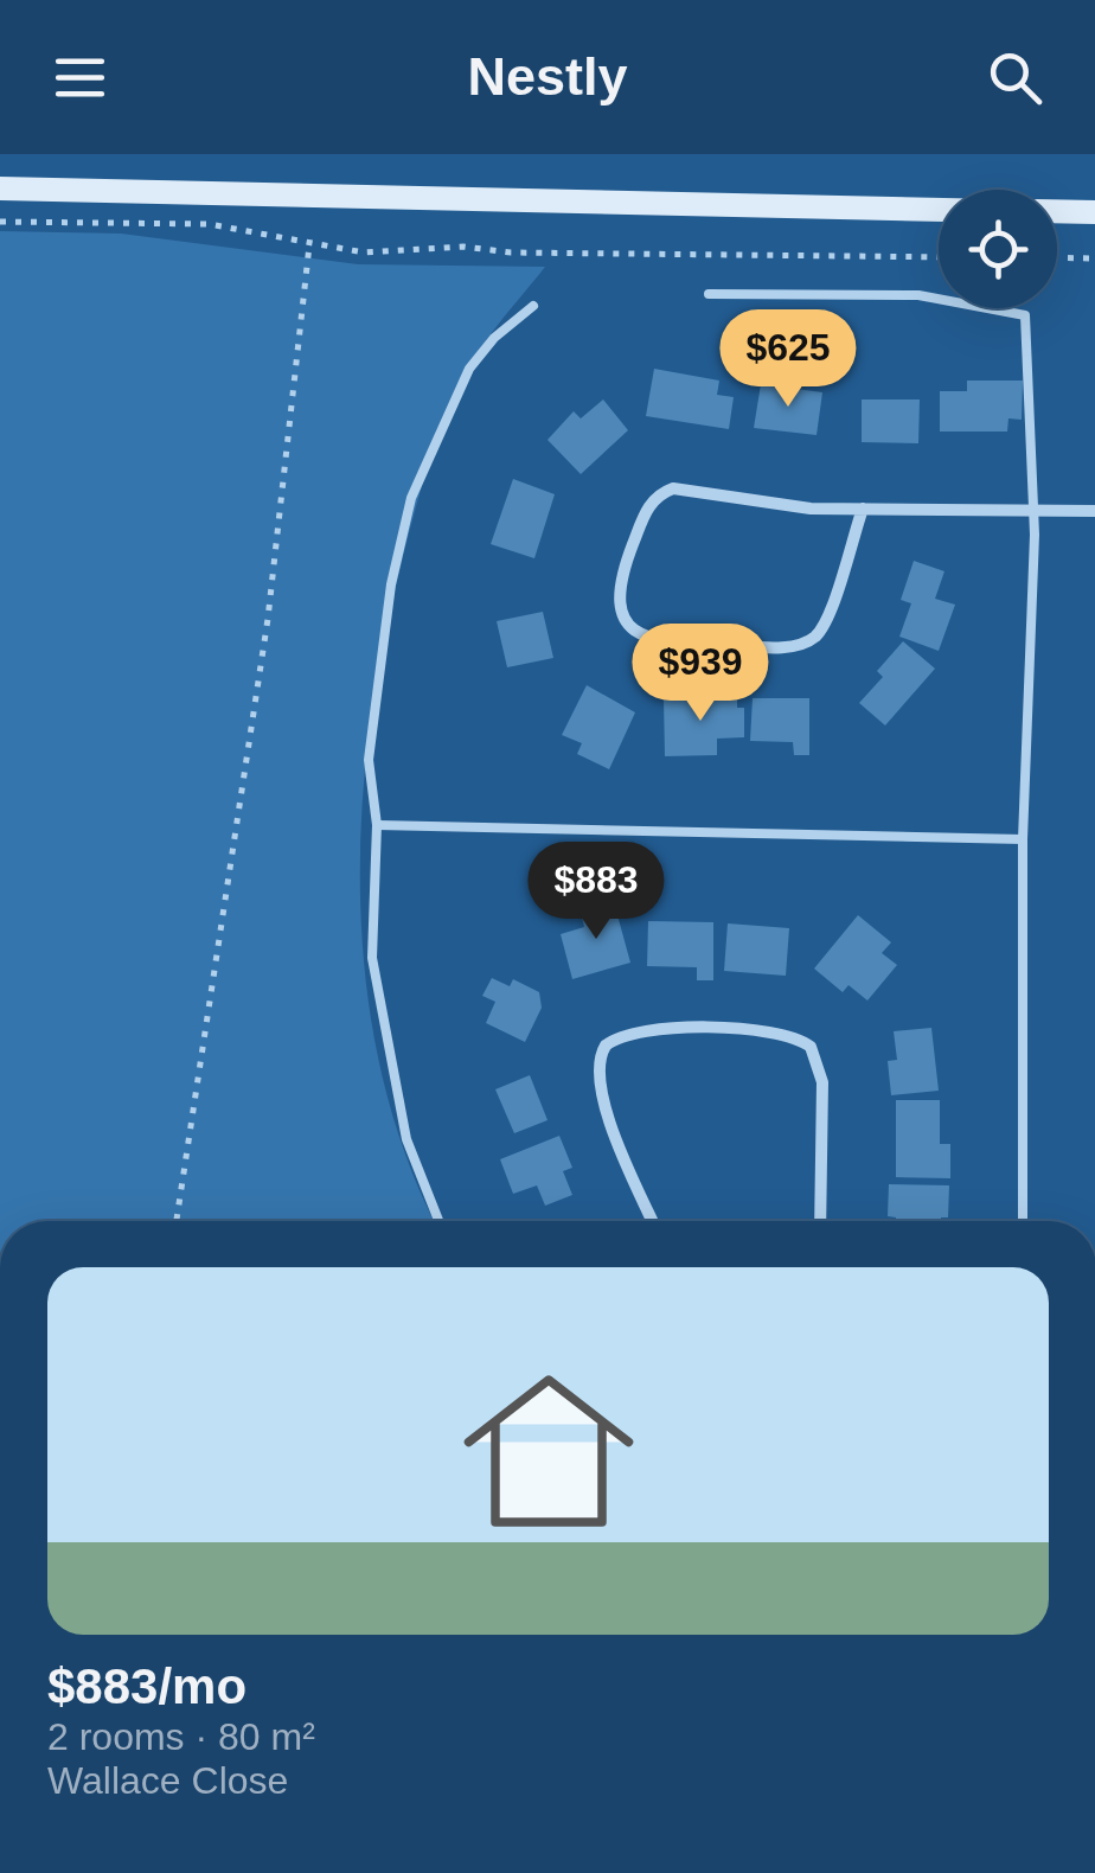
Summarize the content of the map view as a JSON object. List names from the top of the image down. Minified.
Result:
{"page":{"header":"Nestly","price":["$625","$939","$883"],"list":[{"name":"$883/mo","note":"2 rooms · 80 m² · Wallace Close"}]}}
